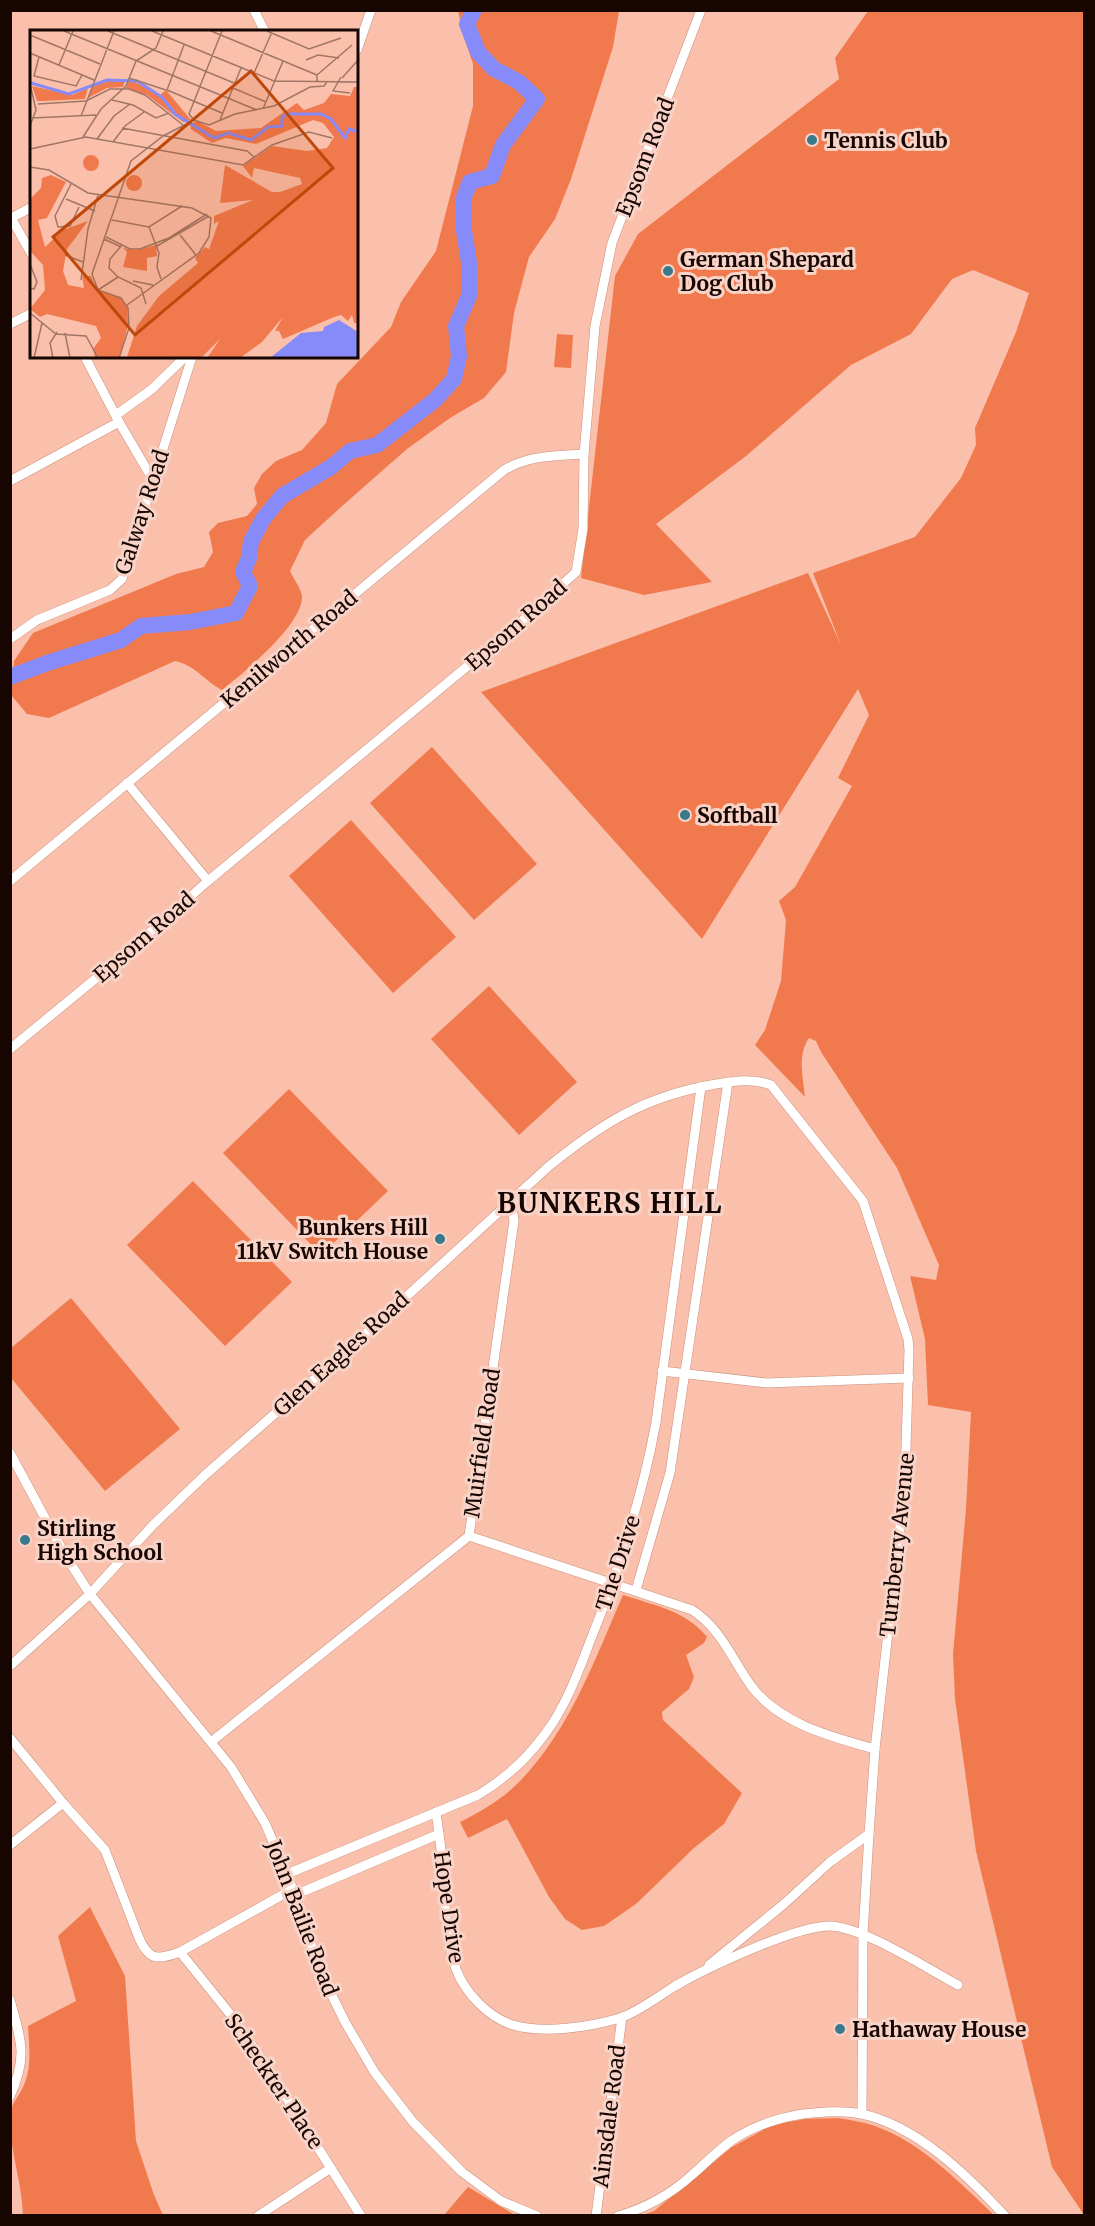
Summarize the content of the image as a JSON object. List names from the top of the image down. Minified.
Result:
{"streets":{"street":["Epsom Road","Galway Road","Kenilworth Road","Glen Eagles Road","Muirfield Road","Turnberry Avenue","The Drive","Hope Drive","John Bailie Road","Scheckter Place","Ainsdale Road"]},"crossings":[["Epsom Road","Kenilworth Road"],["Glen Eagles Road","Muirfield Road"],["Glen Eagles Road","Turnberry Avenue"],["Glen Eagles Road","The Drive"],["Glen Eagles Road","John Bailie Road"],["Muirfield Road","John Bailie Road"],["Turnberry Avenue","The Drive"],["Turnberry Avenue","Hope Drive"],["The Drive","Hope Drive"],["The Drive","John Bailie Road"],["Hope Drive","Ainsdale Road"]],"districts":["BUNKERS HILL"],"places":["Tennis Club","German Shepard Dog Club","Softball","Bunkers Hill 11kV Switch House","Stirling High School","Hathaway House"]}
